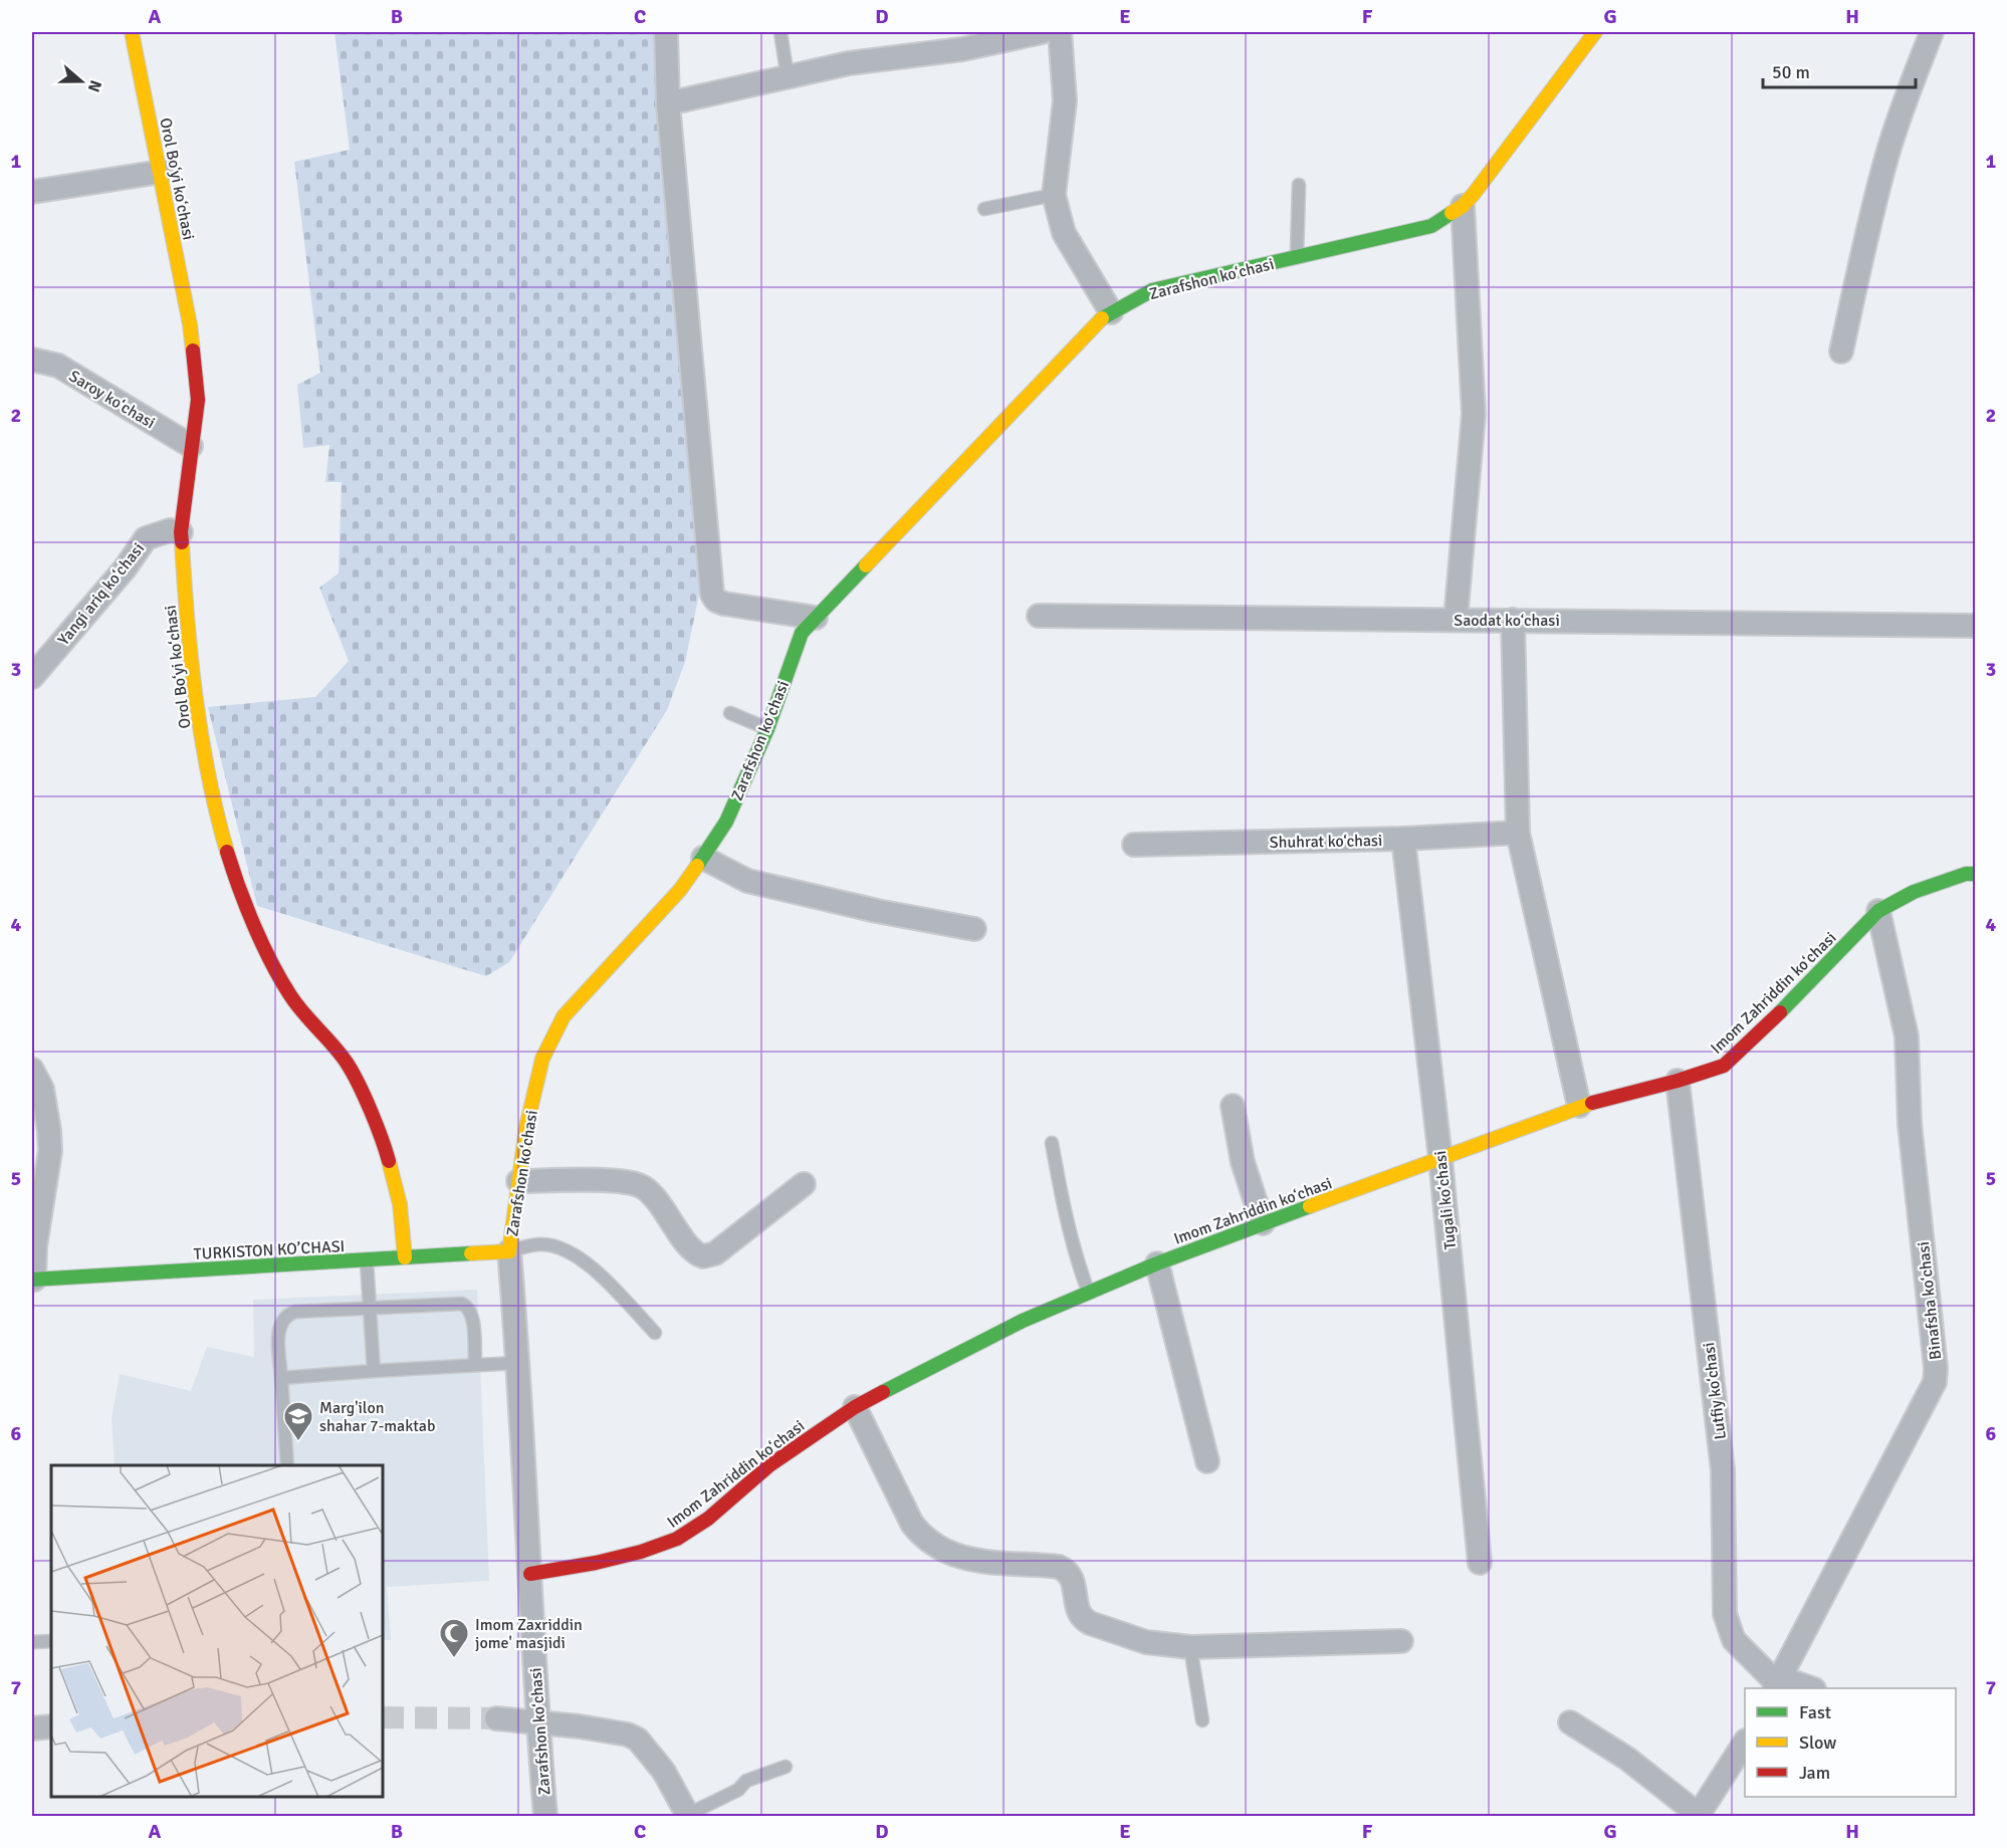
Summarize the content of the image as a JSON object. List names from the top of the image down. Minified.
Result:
{"streets":{"street":["Orol Boʻyi koʻchasi","Zarafshon koʻchasi","Saroy koʻchasi","Yangi ariq koʻchasi","Saodat koʻchasi","Shuhrat koʻchasi","Imom Zahriddin koʻchasi","Tugali koʻchasi","TURKISTON KO’CHASI","Binafsha koʻchasi","Lutfiy koʻchasi"]},"crossings":[["Orol Boʻyi koʻchasi","Saroy koʻchasi"],["Orol Boʻyi koʻchasi","Yangi ariq koʻchasi"],["Orol Boʻyi koʻchasi","TURKISTON KO’CHASI"],["Zarafshon koʻchasi","Imom Zahriddin koʻchasi"],["Zarafshon koʻchasi","TURKISTON KO’CHASI"],["Shuhrat koʻchasi","Tugali koʻchasi"],["Imom Zahriddin koʻchasi","Tugali koʻchasi"],["Imom Zahriddin koʻchasi","Binafsha koʻchasi"],["Imom Zahriddin koʻchasi","Lutfiy koʻchasi"],["Binafsha koʻchasi","Lutfiy koʻchasi"]],"places":{"school or university":["Marg'ilon shahar 7-maktab"],"mosque":["Imom Zaxriddin jome' masjidi"]},"legend":["Fast","Slow","Jam"],"scale_bar":"50 m","north":"right","grid":{"columns":["A","B","C","D","E","F","G","H"],"rows":["1","2","3","4","5","6","7"]}}
